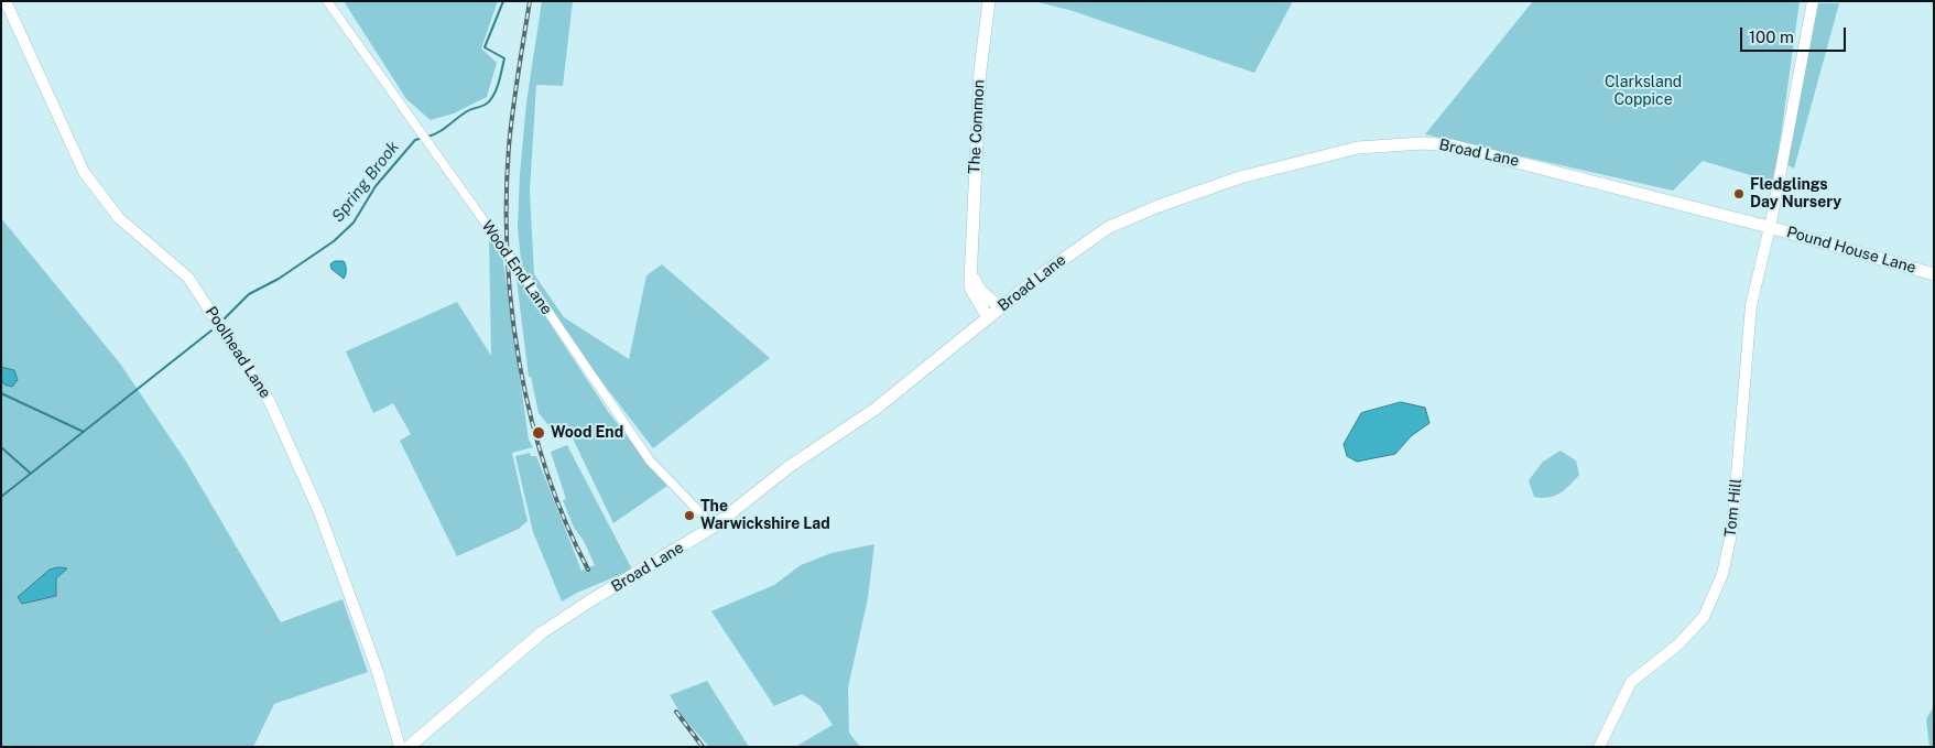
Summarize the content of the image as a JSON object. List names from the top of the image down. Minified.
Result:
{"streets":{"main road":["The Common","Broad Lane","Pound House Lane"],"street":["Wood End Lane","Poolhead Lane","Tom Hill"]},"crossings":[["The Common","Broad Lane"],["Broad Lane","Pound House Lane"],["Broad Lane","Wood End Lane"],["Broad Lane","Tom Hill"],["Pound House Lane","Tom Hill"]],"water":["Spring Brook"],"parks":["Clarksland Coppice"],"places":["Fledglings Day Nursery","Wood End","The Warwickshire Lad"],"scale_bar":"100 m"}
